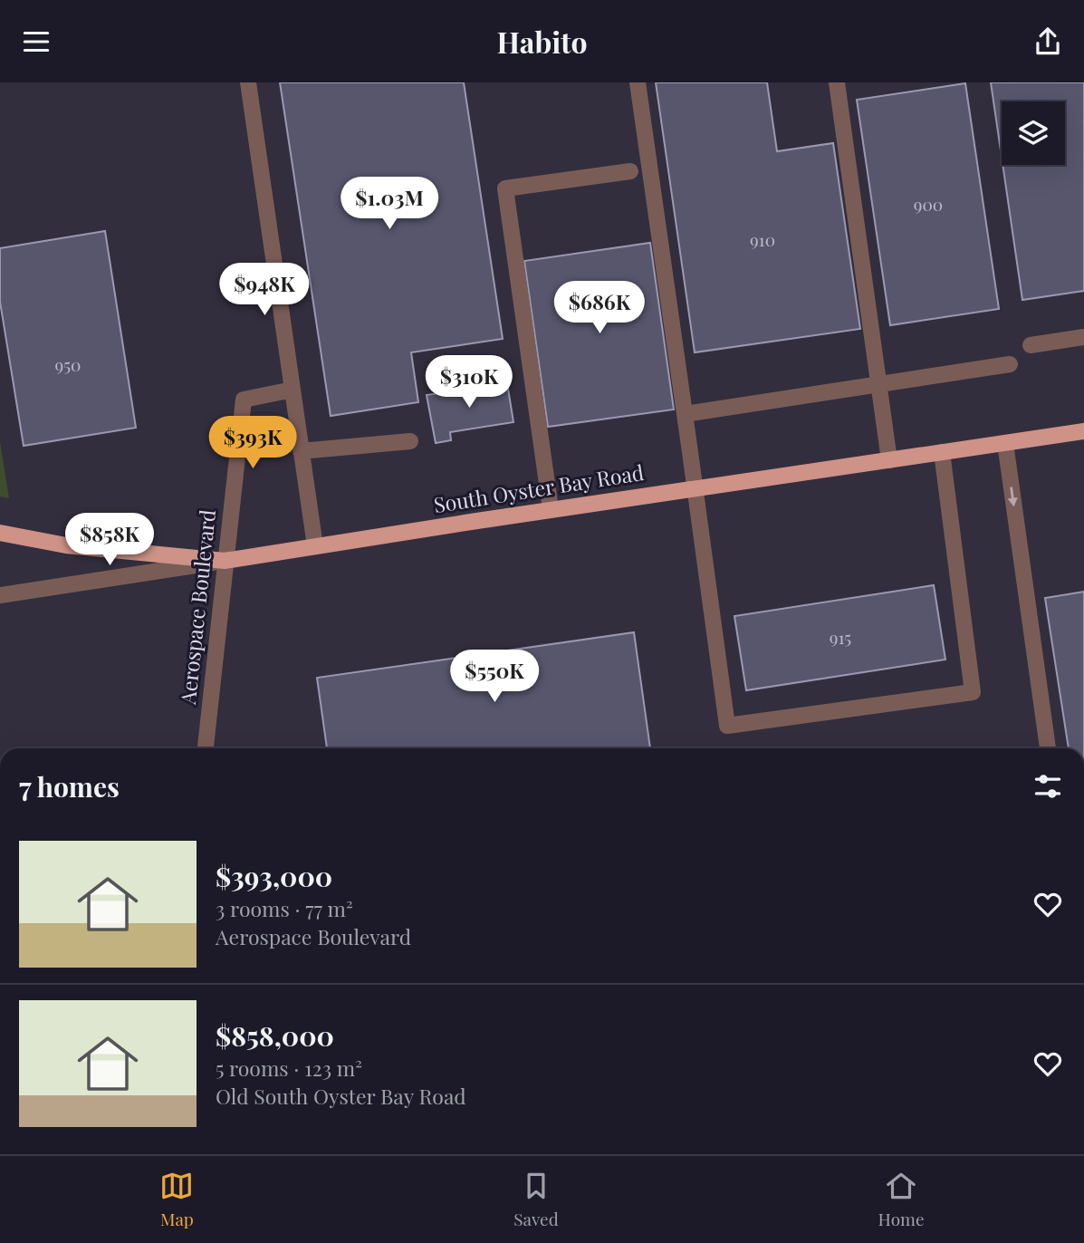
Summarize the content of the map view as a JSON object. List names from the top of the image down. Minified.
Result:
{"streets":{"main road":["South Oyster Bay Road"],"street":["Aerospace Boulevard"]},"crossings":[["South Oyster Bay Road","Aerospace Boulevard"]],"house_numbers":["900","910","950","915"],"page":{"header":"Habito","price":["$1.03M","$948K","$686K","$310K","$393K","$858K","$550K"],"heading":"7 homes","list":[{"name":"$393,000","note":"3 rooms · 77 m² · Aerospace Boulevard"},{"name":"$858,000","note":"5 rooms · 123 m² · Old South Oyster Bay Road"}],"tabs":["Map","Saved","Home"]}}
